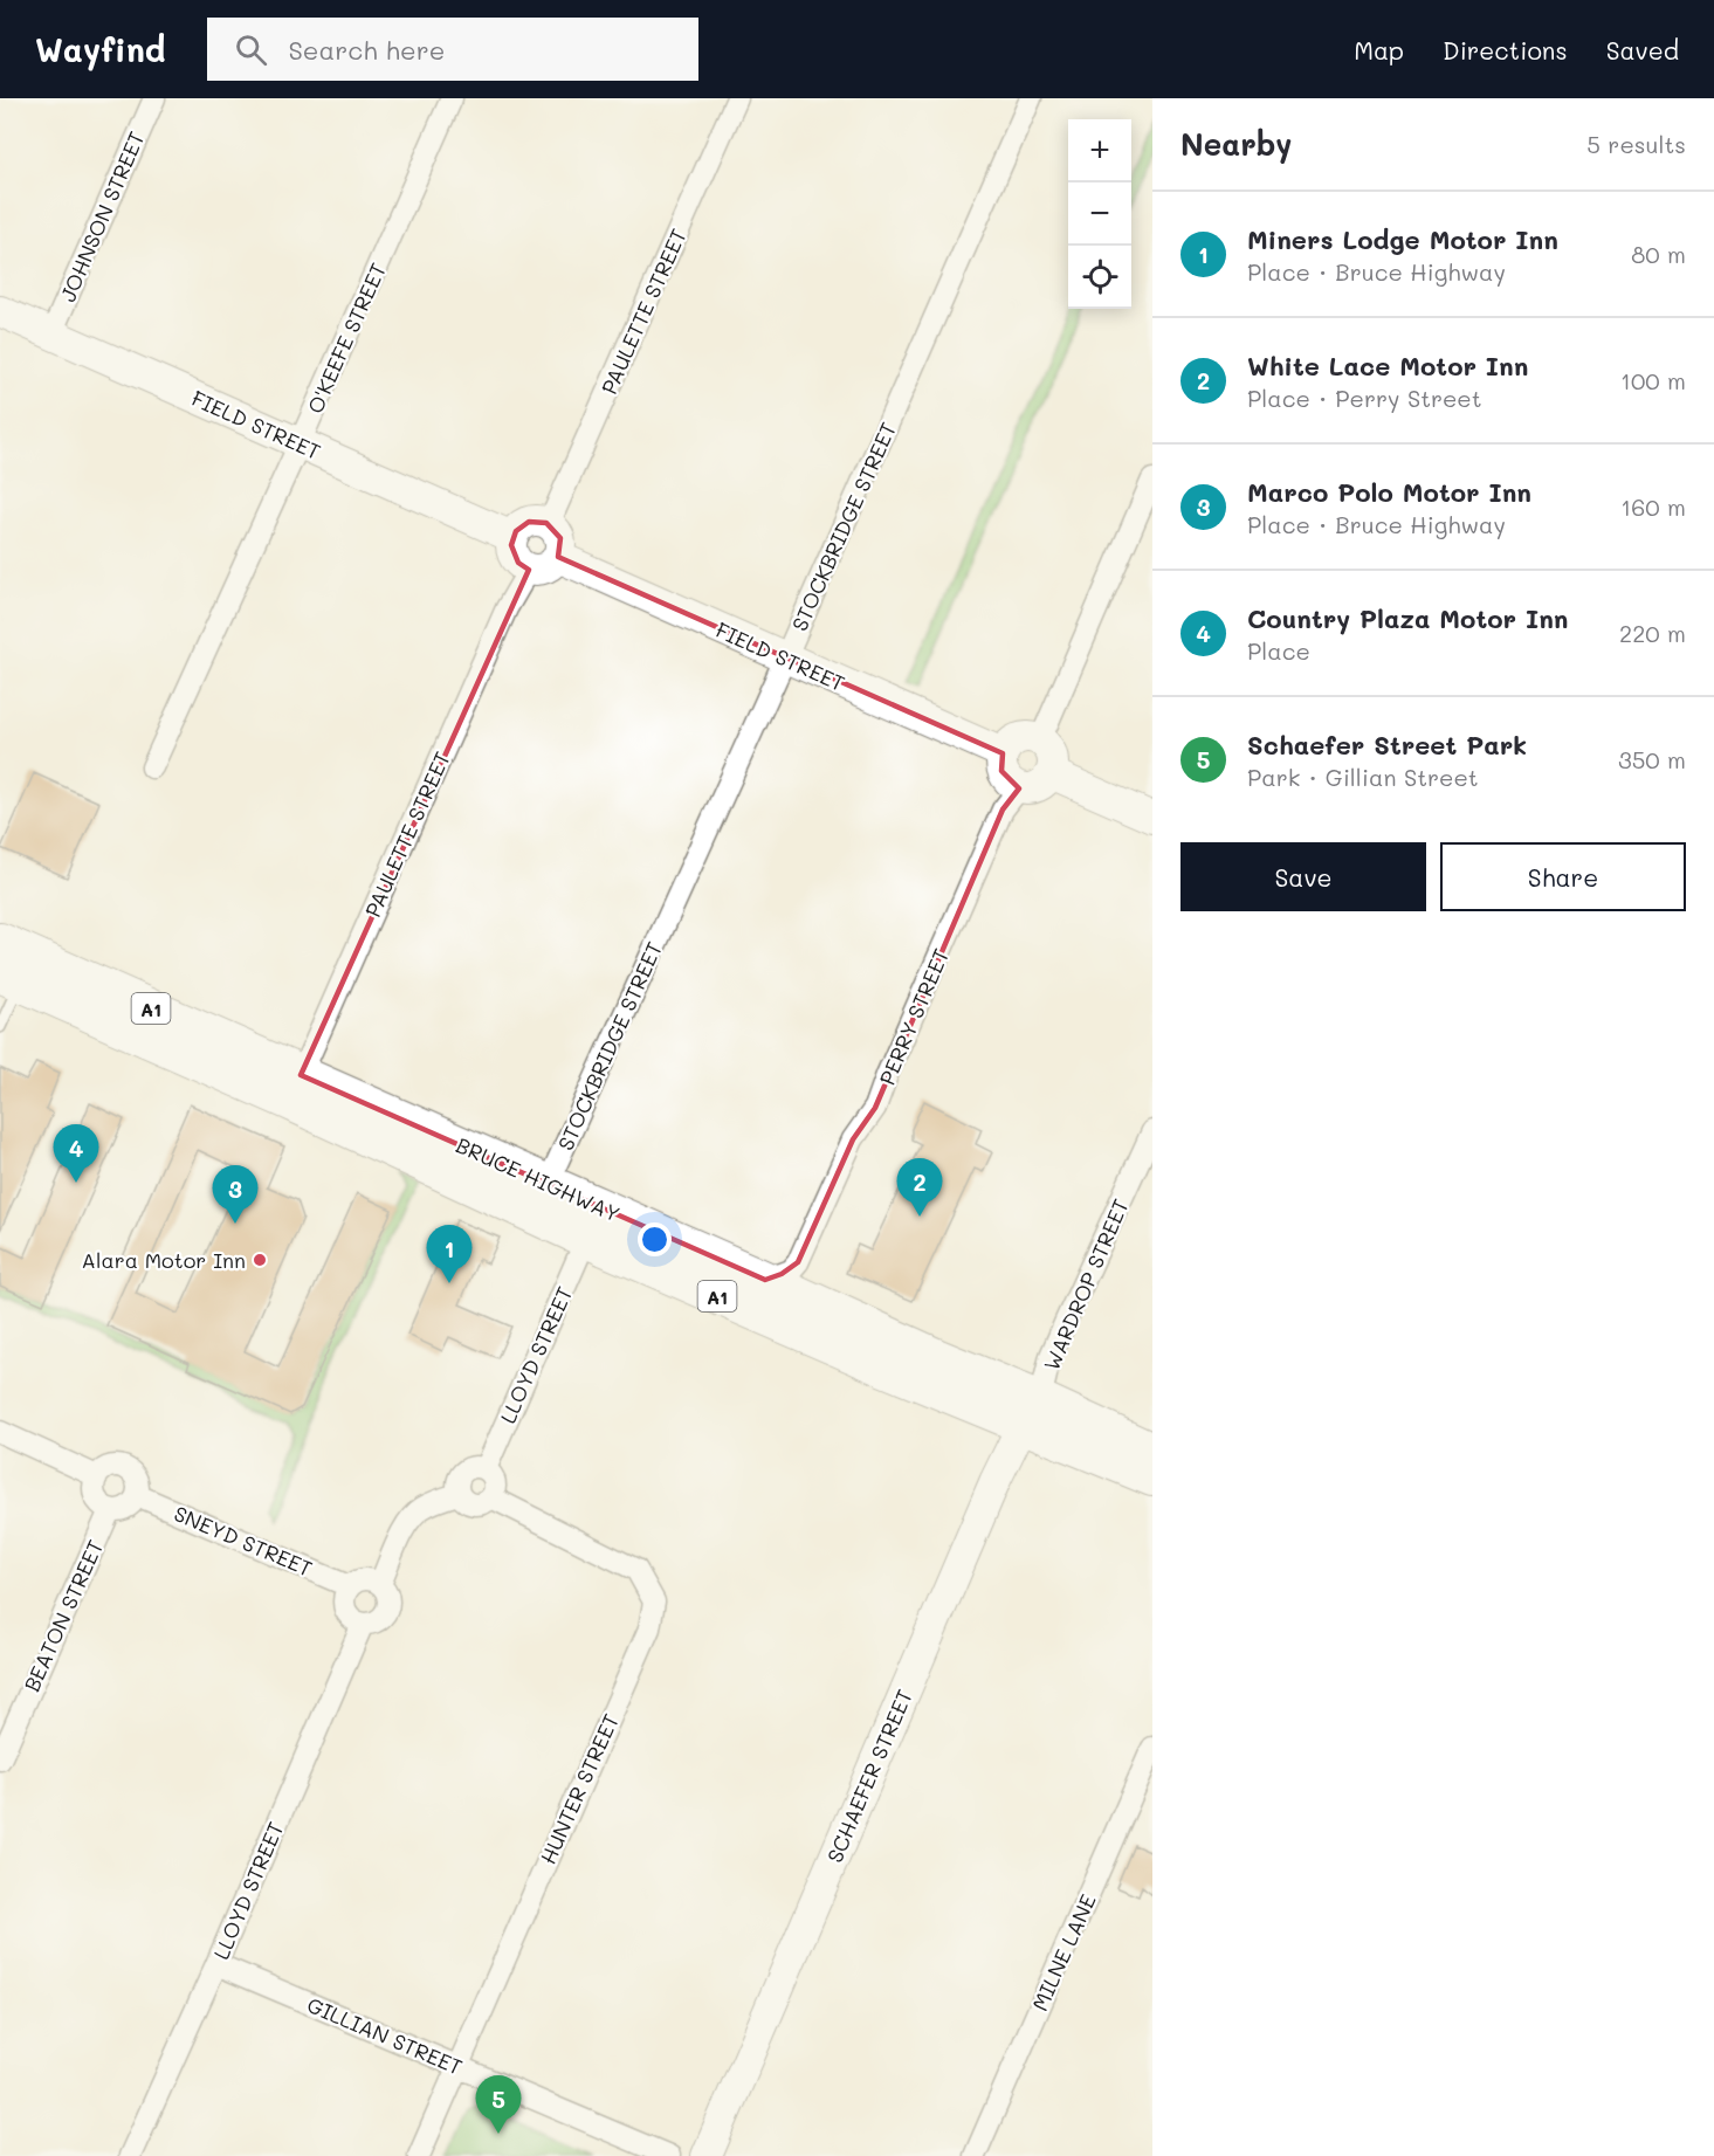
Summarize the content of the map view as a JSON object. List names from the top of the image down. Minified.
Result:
{"streets":{"highway":["A1","BRUCE HIGHWAY"],"street":["JOHNSON STREET","PAULETTE STREET","O'KEEFE STREET","FIELD STREET","STOCKBRIDGE STREET","PERRY STREET","WARDROP STREET","LLOYD STREET","SNEYD STREET","BEATON STREET","SCHAEFER STREET","HUNTER STREET","MILNE LANE","GILLIAN STREET"]},"crossings":[["JOHNSON STREET","FIELD STREET"],["PAULETTE STREET","FIELD STREET"],["PAULETTE STREET","BRUCE HIGHWAY"],["O'KEEFE STREET","FIELD STREET"],["FIELD STREET","STOCKBRIDGE STREET"],["FIELD STREET","PERRY STREET"],["STOCKBRIDGE STREET","BRUCE HIGHWAY"],["PERRY STREET","BRUCE HIGHWAY"],["BRUCE HIGHWAY","WARDROP STREET"],["BRUCE HIGHWAY","LLOYD STREET"],["BRUCE HIGHWAY","SCHAEFER STREET"],["WARDROP STREET","SCHAEFER STREET"],["LLOYD STREET","SNEYD STREET"],["LLOYD STREET","HUNTER STREET"],["LLOYD STREET","GILLIAN STREET"],["SNEYD STREET","BEATON STREET"],["HUNTER STREET","GILLIAN STREET"]],"places":["Alara Motor Inn"],"page":{"header":"Wayfind","search":"Search here","nav":["Map","Directions","Saved"],"heading":["Nearby","5 results"],"map_buttons":["+","−"],"list":[{"mark":"1","name":"Miners Lodge Motor Inn","note":"Place · Bruce Highway","value":"80 m"},{"mark":"2","name":"White Lace Motor Inn","note":"Place · Perry Street","value":"100 m"},{"mark":"3","name":"Marco Polo Motor Inn","note":"Place · Bruce Highway","value":"160 m"},{"mark":"4","name":"Country Plaza Motor Inn","note":"Place","value":"220 m"},{"mark":"5","name":"Schaefer Street Park","note":"Park · Gillian Street","value":"350 m"}],"buttons":["Save","Share"],"pins":["4","2","3","1","5"]}}
